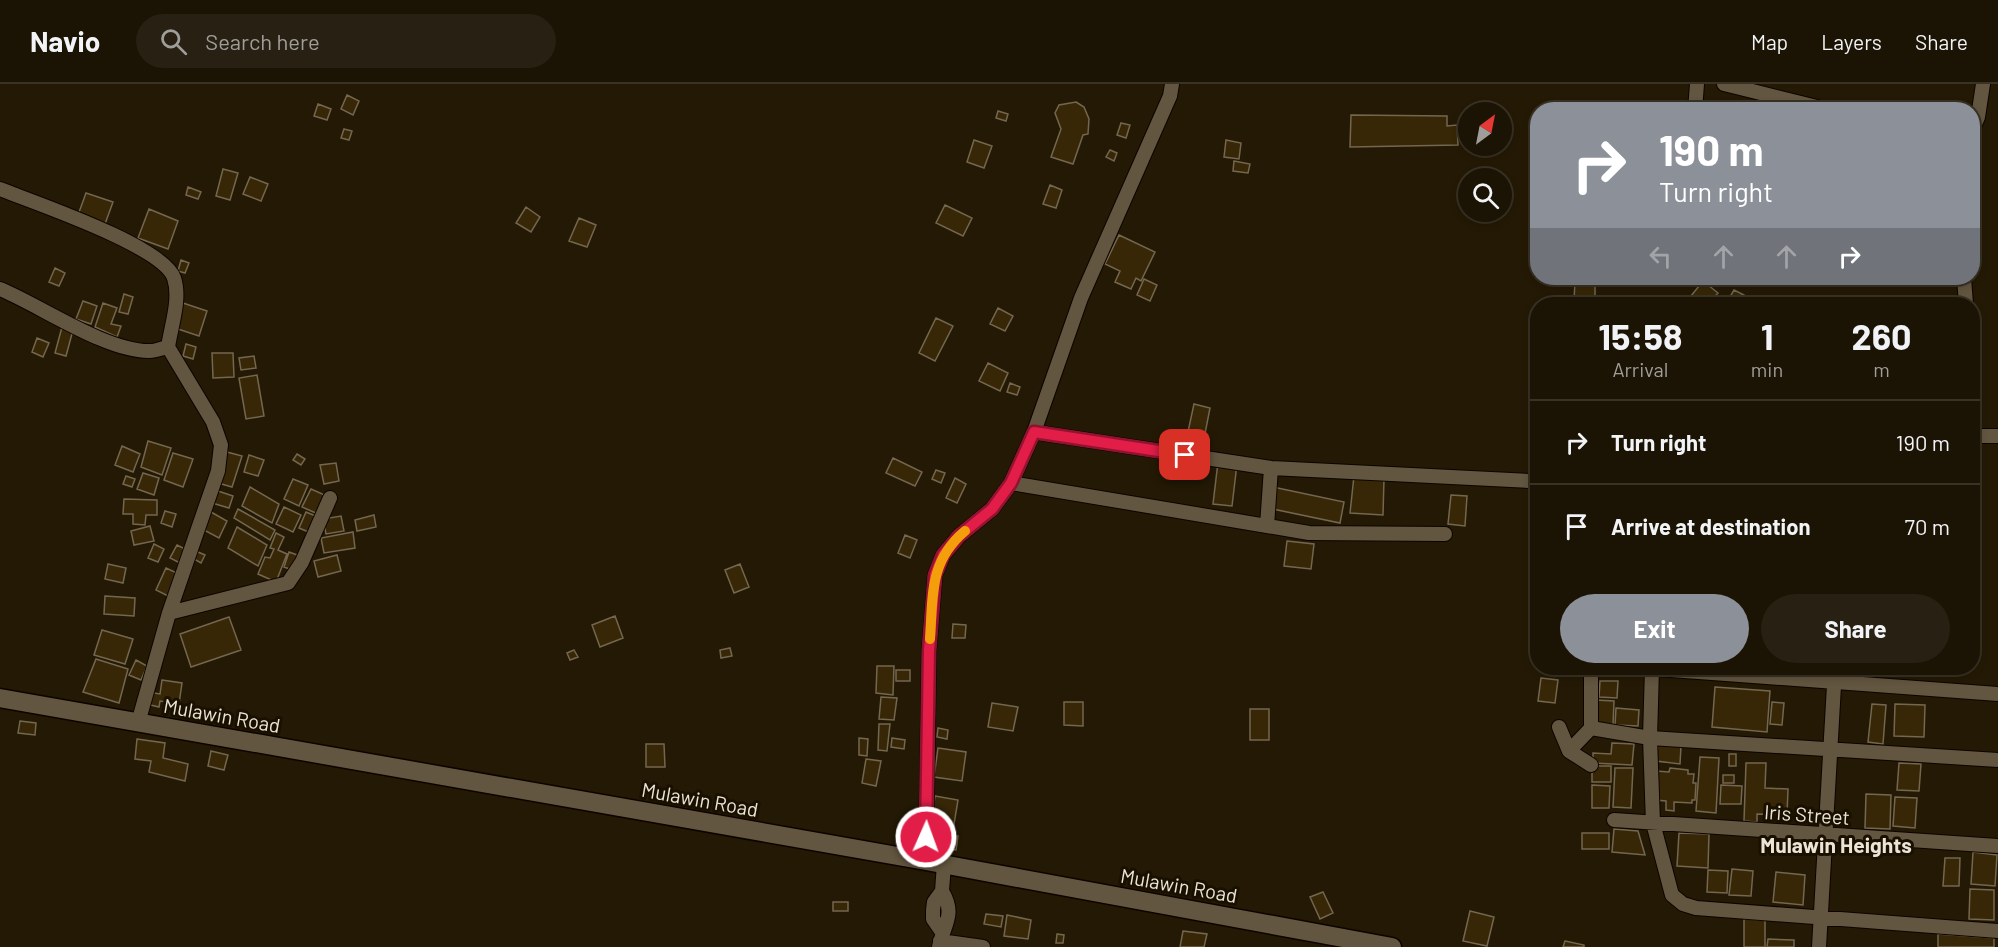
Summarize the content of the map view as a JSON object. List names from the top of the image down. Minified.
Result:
{"streets":{"main road":["Mulawin Road"],"street":["Iris Street"]},"districts":["Mulawin Heights"],"north":"top right","page":{"header":"Navio","search":"Search here","nav":["Map","Layers","Share"],"turn":["190 m","Turn right"],"eta":["15:58","Arrival","1","min","260","m"],"list":[{"name":"Turn right","value":"190 m"},{"name":"Arrive at destination","value":"70 m"}],"buttons":["Exit","Share"]}}
